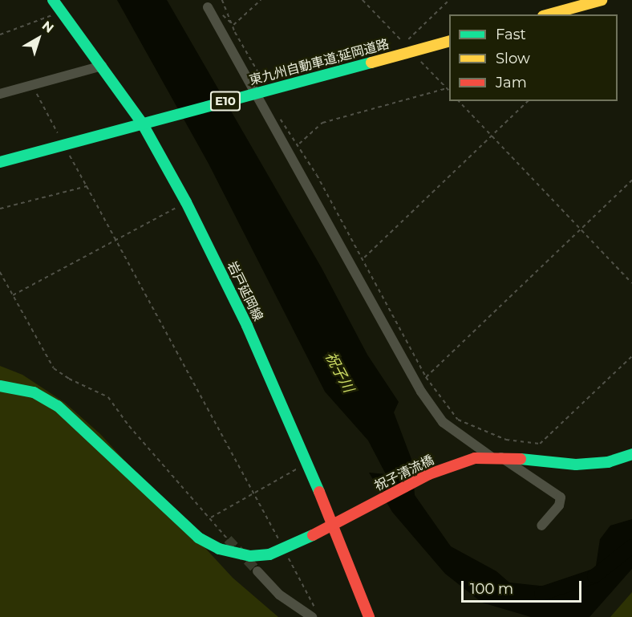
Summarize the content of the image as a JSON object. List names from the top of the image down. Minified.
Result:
{"streets":{"main road":["東九州自動車道;延岡道路","E10","岩戸延岡線","祝子清流橋"]},"crossings":[["岩戸延岡線","祝子清流橋"]],"water":["祝子川"],"legend":["Fast","Slow","Jam"],"scale_bar":"100 m","north":"top right"}
